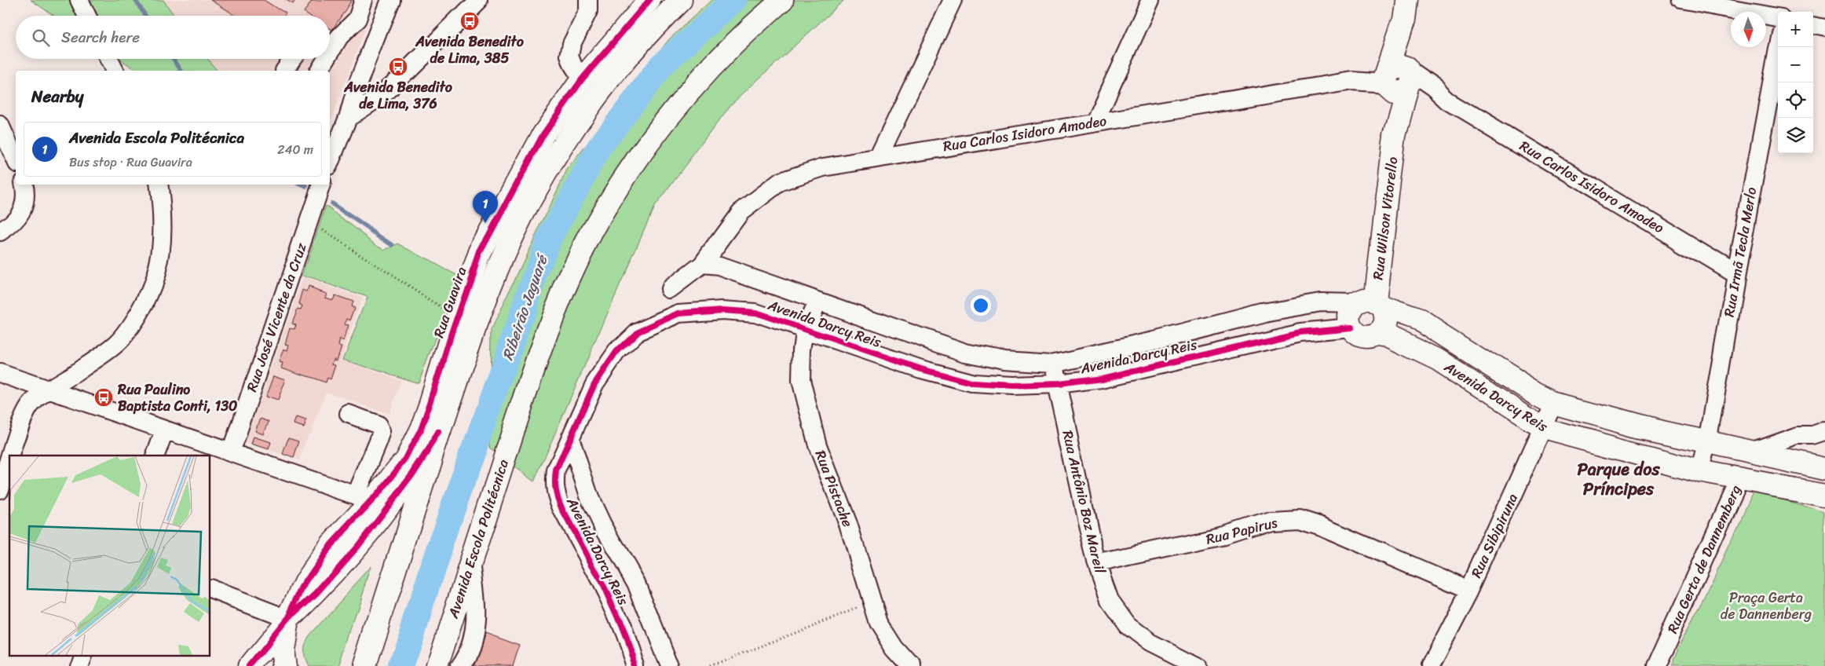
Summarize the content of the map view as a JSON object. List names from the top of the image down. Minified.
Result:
{"streets":{"main road":["Rua Wilson Vitorello","Rua Guavira","Avenida Darcy Reis","Avenida Escola Politécnica","Rua Gerta de Dannemberg"],"street":["Rua Carlos Isidoro Amodeo","Rua Irmã Tecla Merlo","Rua José Vicente da Cruz","Rua Pistache","Rua Antônio Boz Mareil","Rua Papirus","Rua Sibipiruna"]},"crossings":[["Rua Carlos Isidoro Amodeo","Rua Wilson Vitorello"],["Rua Carlos Isidoro Amodeo","Rua Irmã Tecla Merlo"],["Rua Carlos Isidoro Amodeo","Avenida Darcy Reis"],["Rua Wilson Vitorello","Avenida Darcy Reis"],["Rua Irmã Tecla Merlo","Avenida Darcy Reis"],["Avenida Darcy Reis","Rua Pistache"],["Avenida Darcy Reis","Rua Antônio Boz Mareil"],["Avenida Darcy Reis","Rua Sibipiruna"],["Avenida Darcy Reis","Rua Gerta de Dannemberg"],["Rua Antônio Boz Mareil","Rua Papirus"],["Rua Papirus","Rua Sibipiruna"]],"districts":["Parque dos Príncipes"],"water":["Ribeirão Jaguaré"],"parks":["Praça Gerta de Dannenberg"],"places":{"bus stop":["Avenida Benedito de Lima, 385","Avenida Benedito de Lima, 376","Rua Paulino Baptista Conti, 130"]},"north":"bottom","page":{"map_buttons":["+","−"],"search":"Search here","heading":"Nearby","list":[{"mark":"1","name":"Avenida Escola Politécnica","note":"Bus stop · Rua Guavira","value":"240 m"}],"pins":"1"}}
